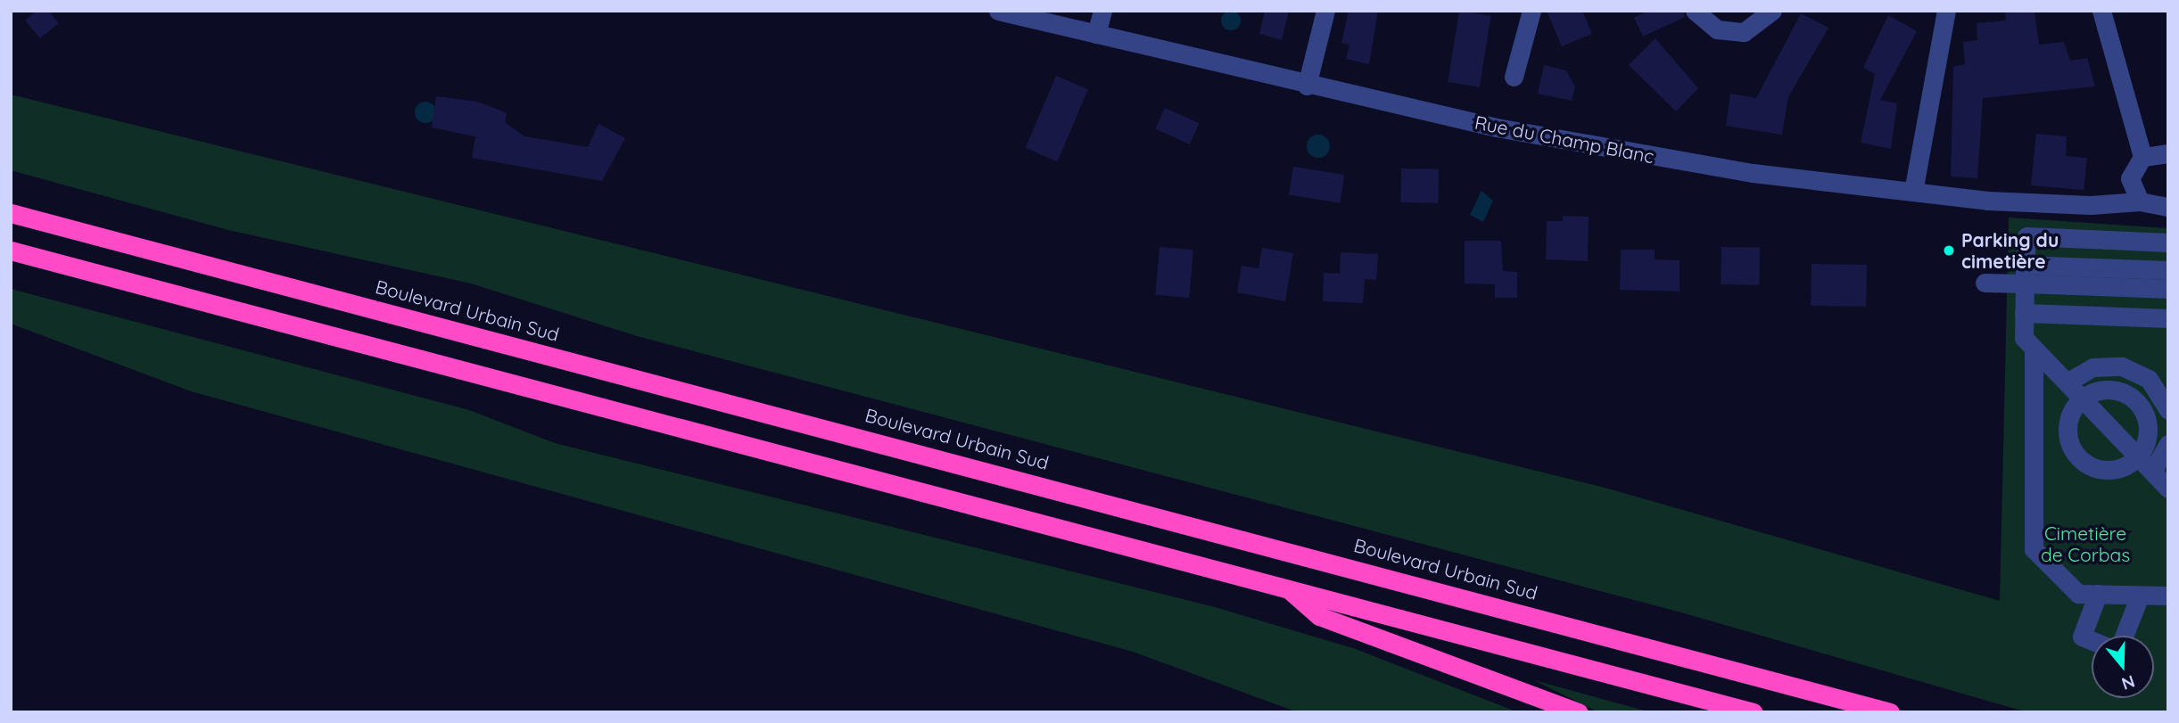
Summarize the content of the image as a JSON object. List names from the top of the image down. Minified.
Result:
{"streets":{"highway":["Boulevard Urbain Sud"],"street":["Rue du Champ Blanc"]},"parks":["Cimetière de Corbas"],"places":["Parking du cimetière"],"north":"bottom"}
